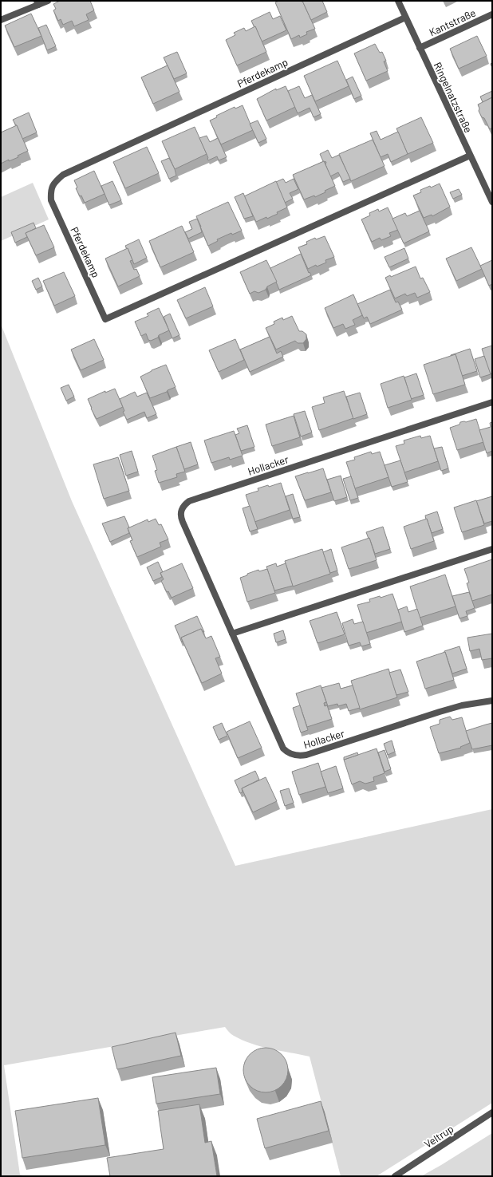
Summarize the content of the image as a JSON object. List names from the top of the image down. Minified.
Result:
{"streets":{"street":["Kantstraße","Pferdekamp","Ringelnatzstraße","Hollacker","Veltrup"]},"crossings":[["Kantstraße","Ringelnatzstraße"],["Pferdekamp","Ringelnatzstraße"]]}
